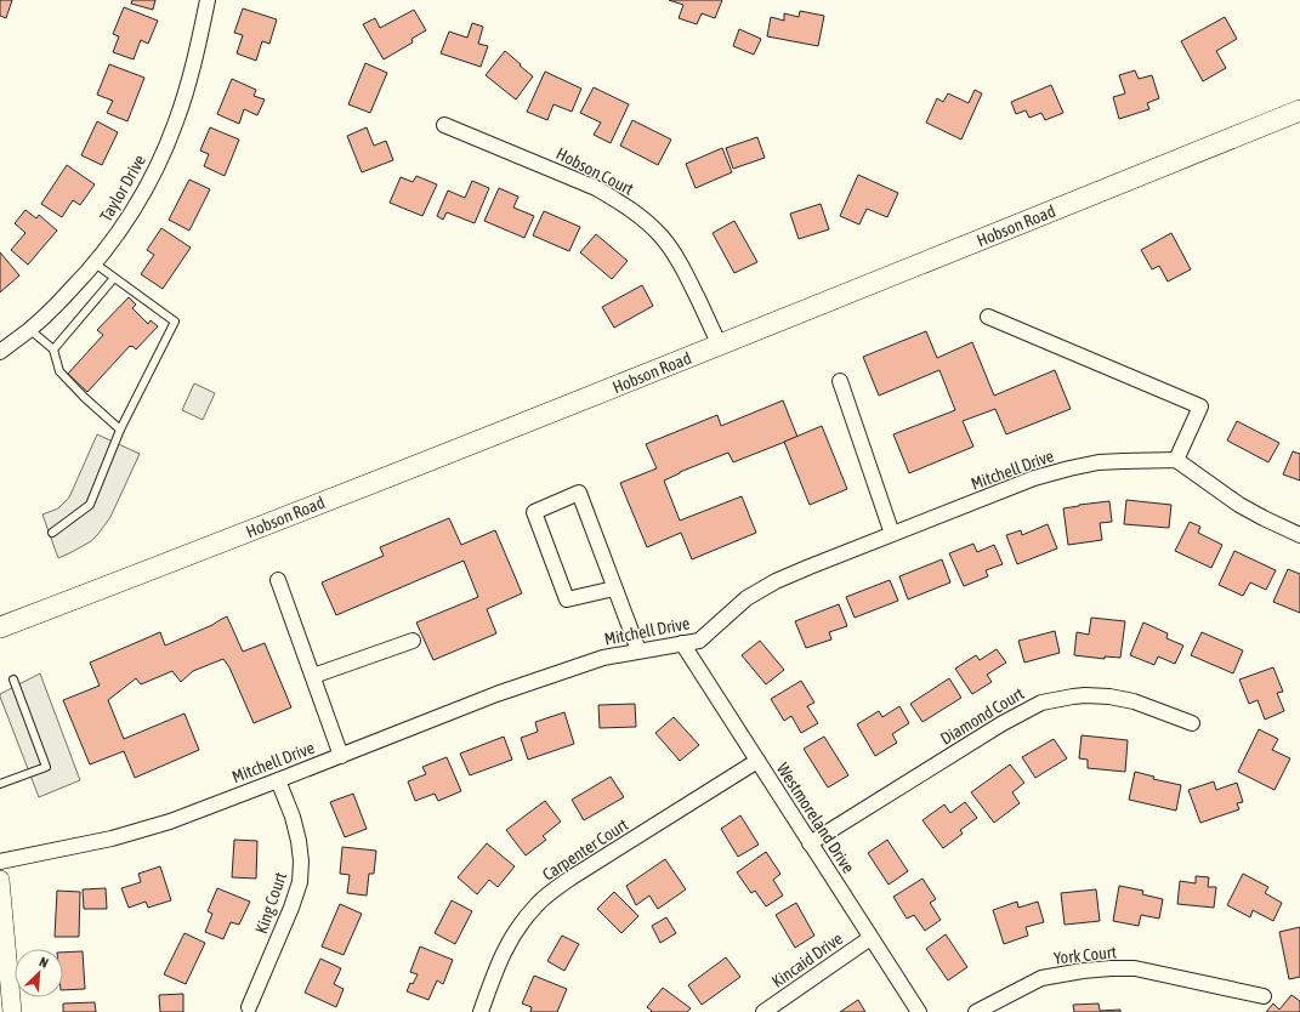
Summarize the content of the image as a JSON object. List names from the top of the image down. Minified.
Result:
{"streets":{"main road":["Hobson Road"],"street":["Hobson Court","Taylor Drive","Mitchell Drive","Diamond Court","Westmoreland Drive","Carpenter Court","King Court","York Court","Kincaid Drive"]},"crossings":[["Hobson Court","Hobson Road"],["Mitchell Drive","Westmoreland Drive"],["Mitchell Drive","King Court"],["Diamond Court","Westmoreland Drive"],["Westmoreland Drive","Carpenter Court"],["Westmoreland Drive","Kincaid Drive"]],"north":"top right"}
